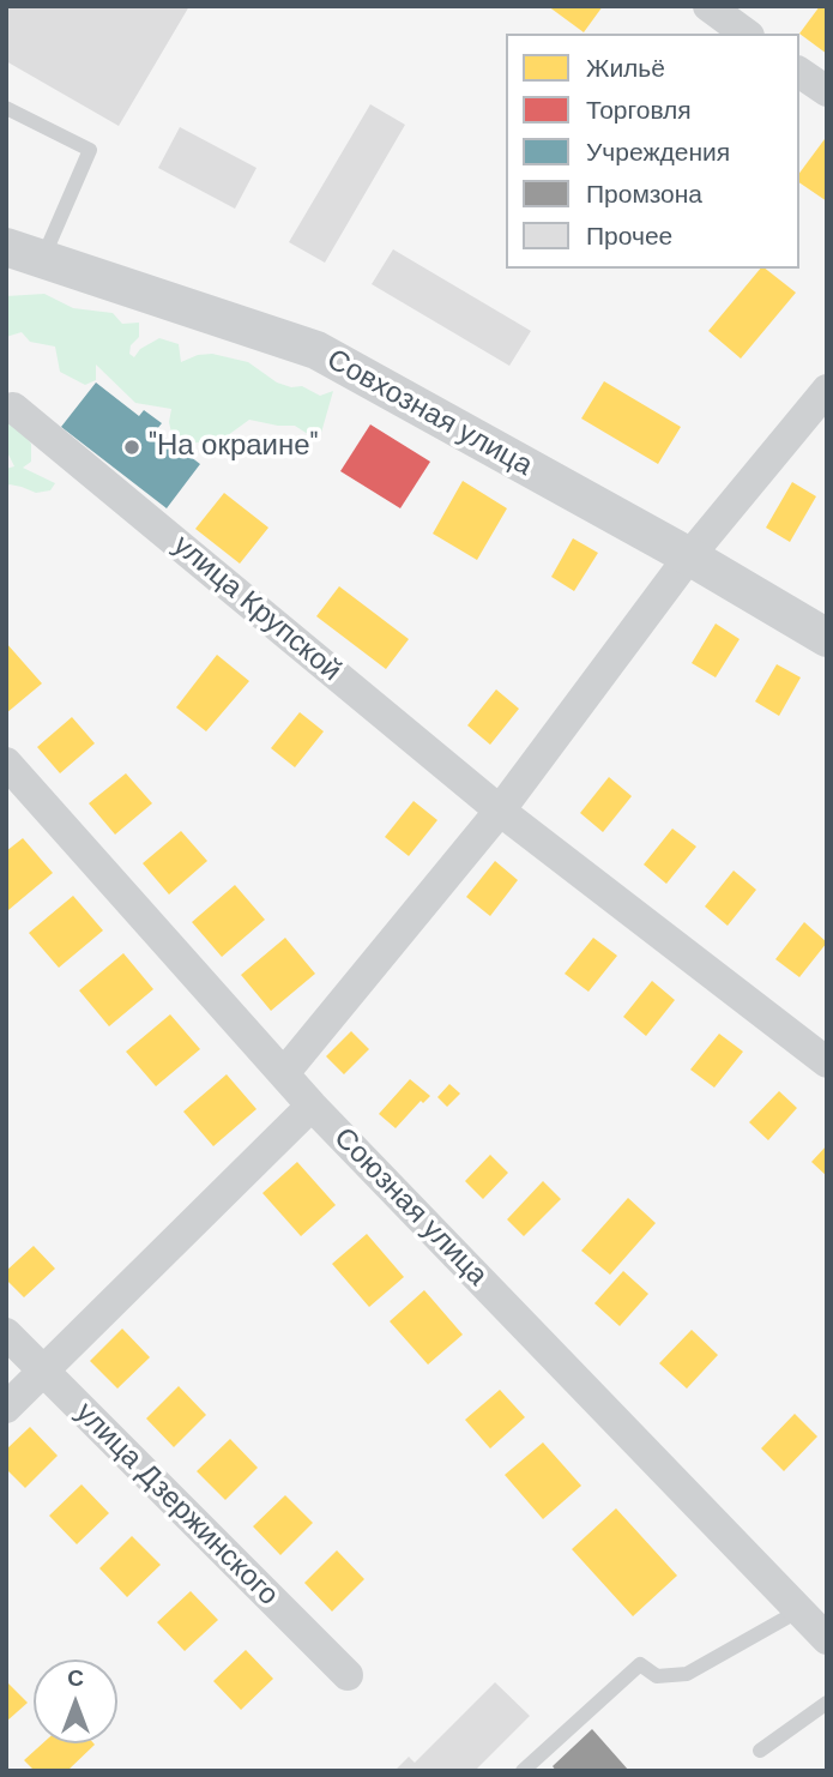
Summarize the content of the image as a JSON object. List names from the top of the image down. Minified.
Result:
{"streets":{"street":["Совхозная улица","улица Крупской","Союзная улица","улица Дзержинского"]},"places":["\"На окраине\""],"legend":["Жильё","Торговля","Учреждения","Промзона","Прочее"],"north":"top"}
